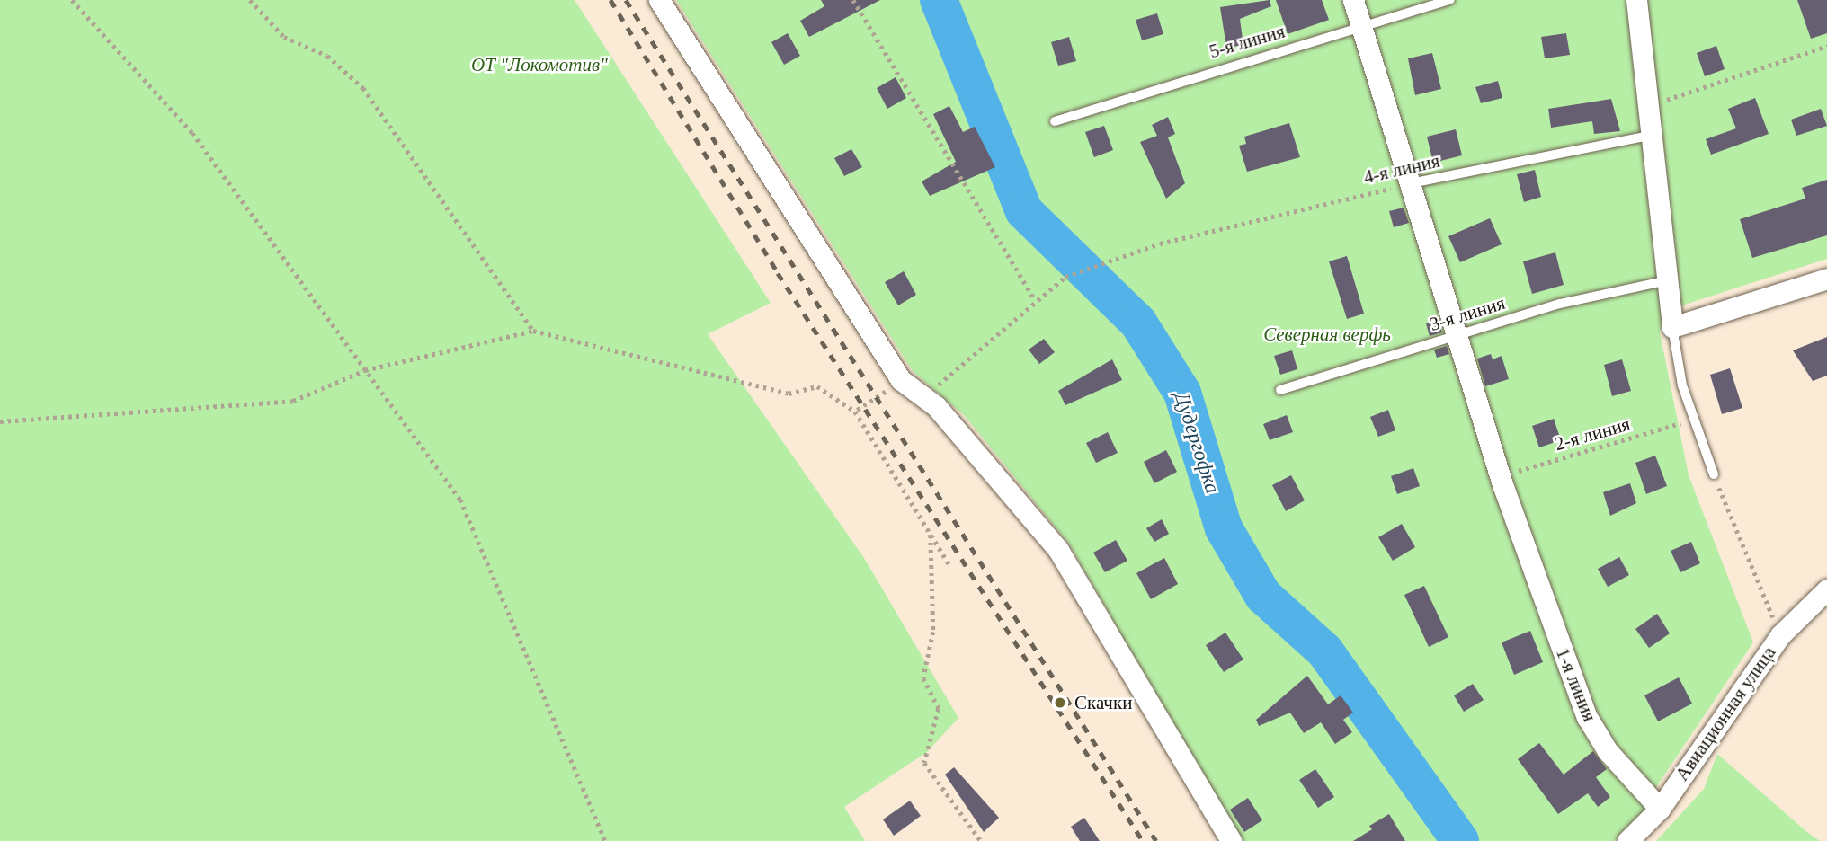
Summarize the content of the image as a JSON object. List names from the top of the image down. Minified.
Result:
{"streets":{"street":["1-я линия","Авиационная улица"],"lane":["5-я линия","4-я линия","3-я линия"],"path":["2-я линия"]},"crossings":[["5-я линия","1-я линия"],["4-я линия","1-я линия"],["3-я линия","1-я линия"],["2-я линия","1-я линия"],["1-я линия","Авиационная улица"]],"water":["Дудергофка"],"parks":["ОТ \"Локомотив\"","Северная верфь"],"places":["Скачки"]}
